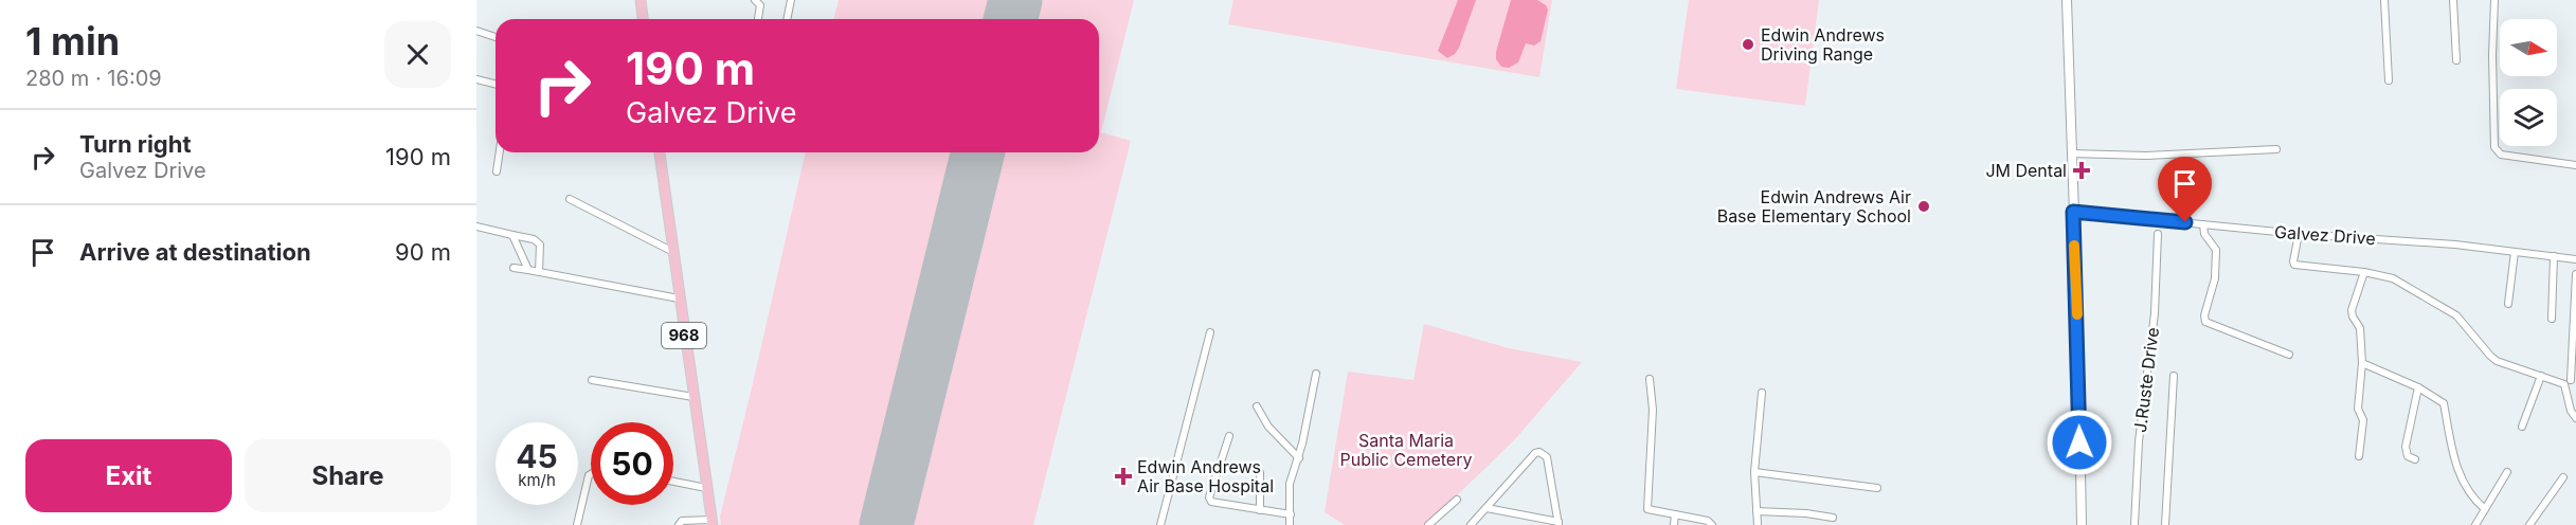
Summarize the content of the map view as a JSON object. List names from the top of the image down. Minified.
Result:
{"streets":{"main road":["968"],"street":["Galvez Drive","J.Ruste Drive"]},"parks":["Santa Maria Public Cemetery"],"places":{"other":["Edwin Andrews Driving Range","Edwin Andrews Air Base Elementary School"],"health":["JM Dental","Edwin Andrews Air Base Hospital"]},"north":"right","page":{"heading":["1 min","280 m · 16:09"],"turn":["190 m","Galvez Drive"],"list":[{"name":"Turn right","note":"Galvez Drive","value":"190 m"},{"name":"Arrive at destination","value":"90 m"}],"speed":"45 km/h","limit":"50","buttons":["Exit","Share"]}}
